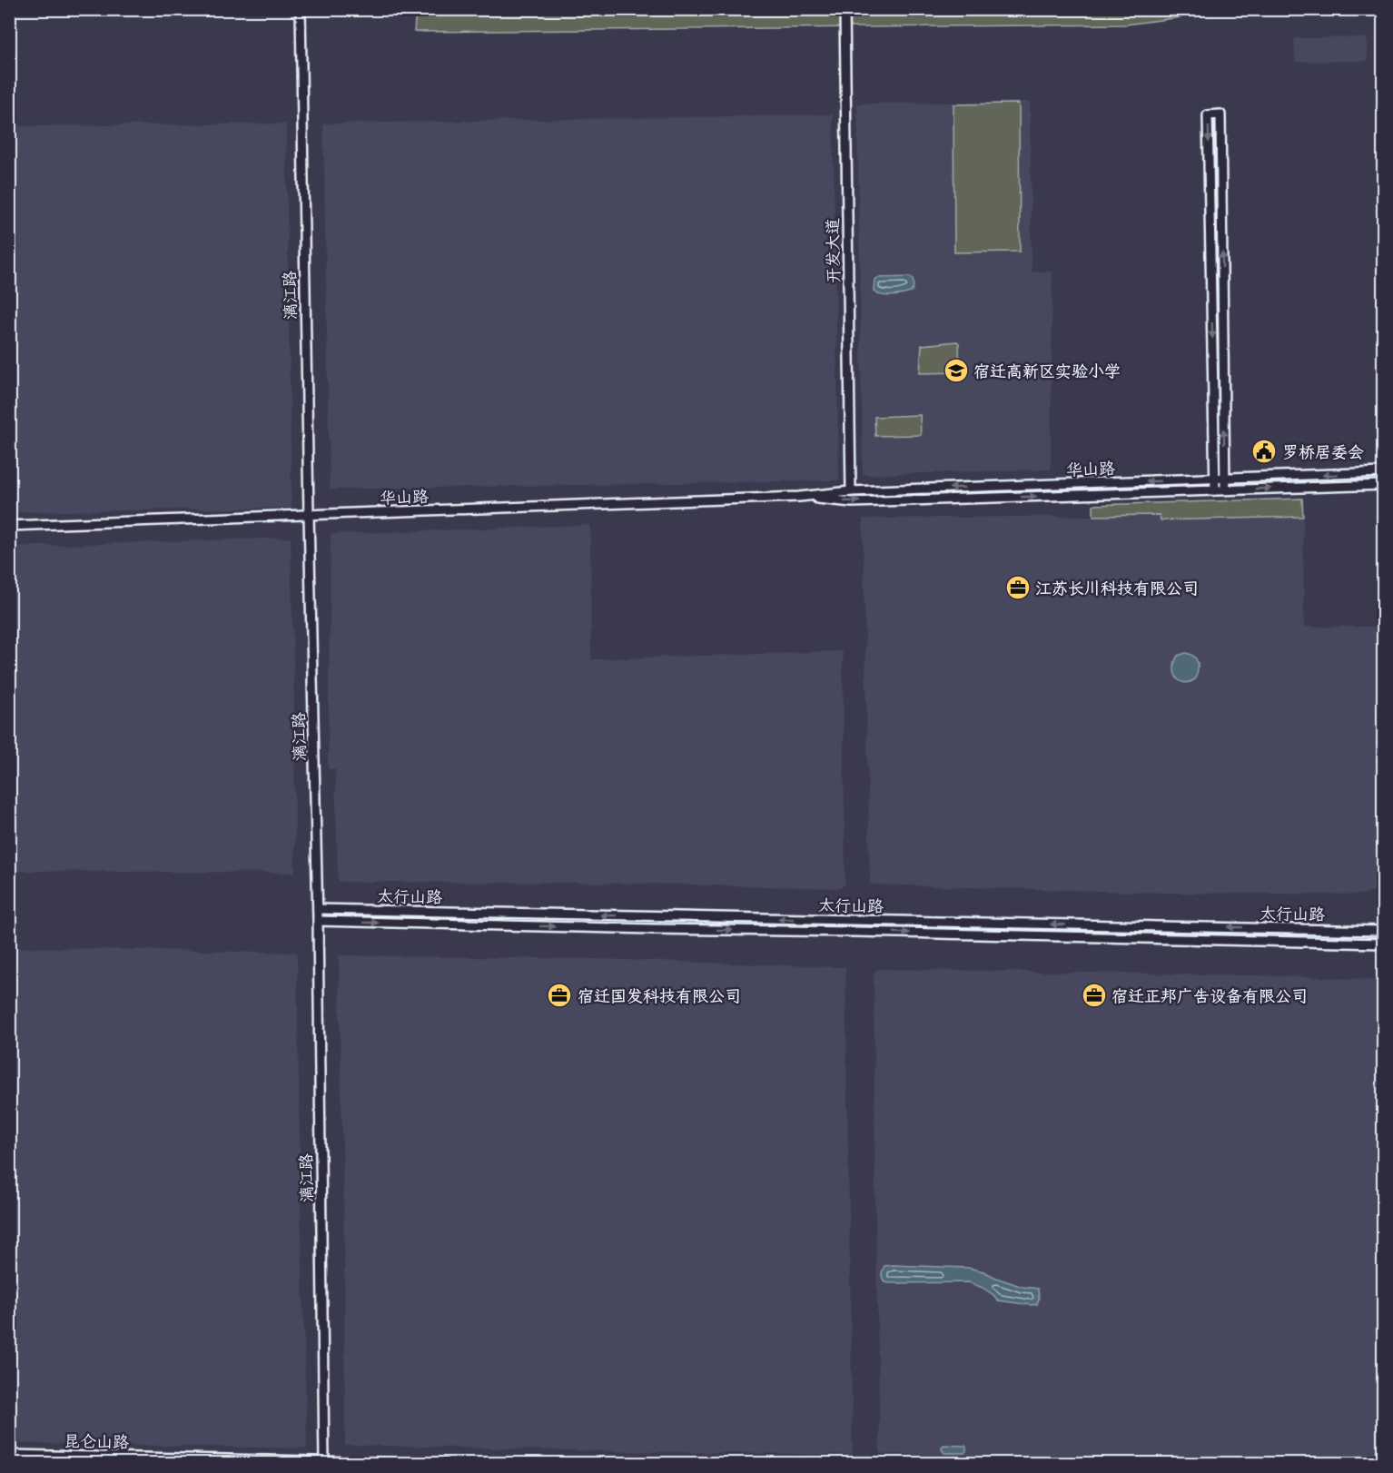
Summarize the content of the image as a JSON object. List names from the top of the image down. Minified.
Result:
{"streets":{"street":["开发大道","漓江路","华山路","太行山路","昆仑山路"]},"crossings":[["开发大道","华山路"],["漓江路","华山路"],["漓江路","太行山路"],["漓江路","昆仑山路"]],"places":{"school or university":["宿迁高新区实验小学"],"public building":["罗桥居委会"],"office":["江苏长川科技有限公司","宿迁国发科技有限公司","宿迁正邦广告设备有限公司"]}}
